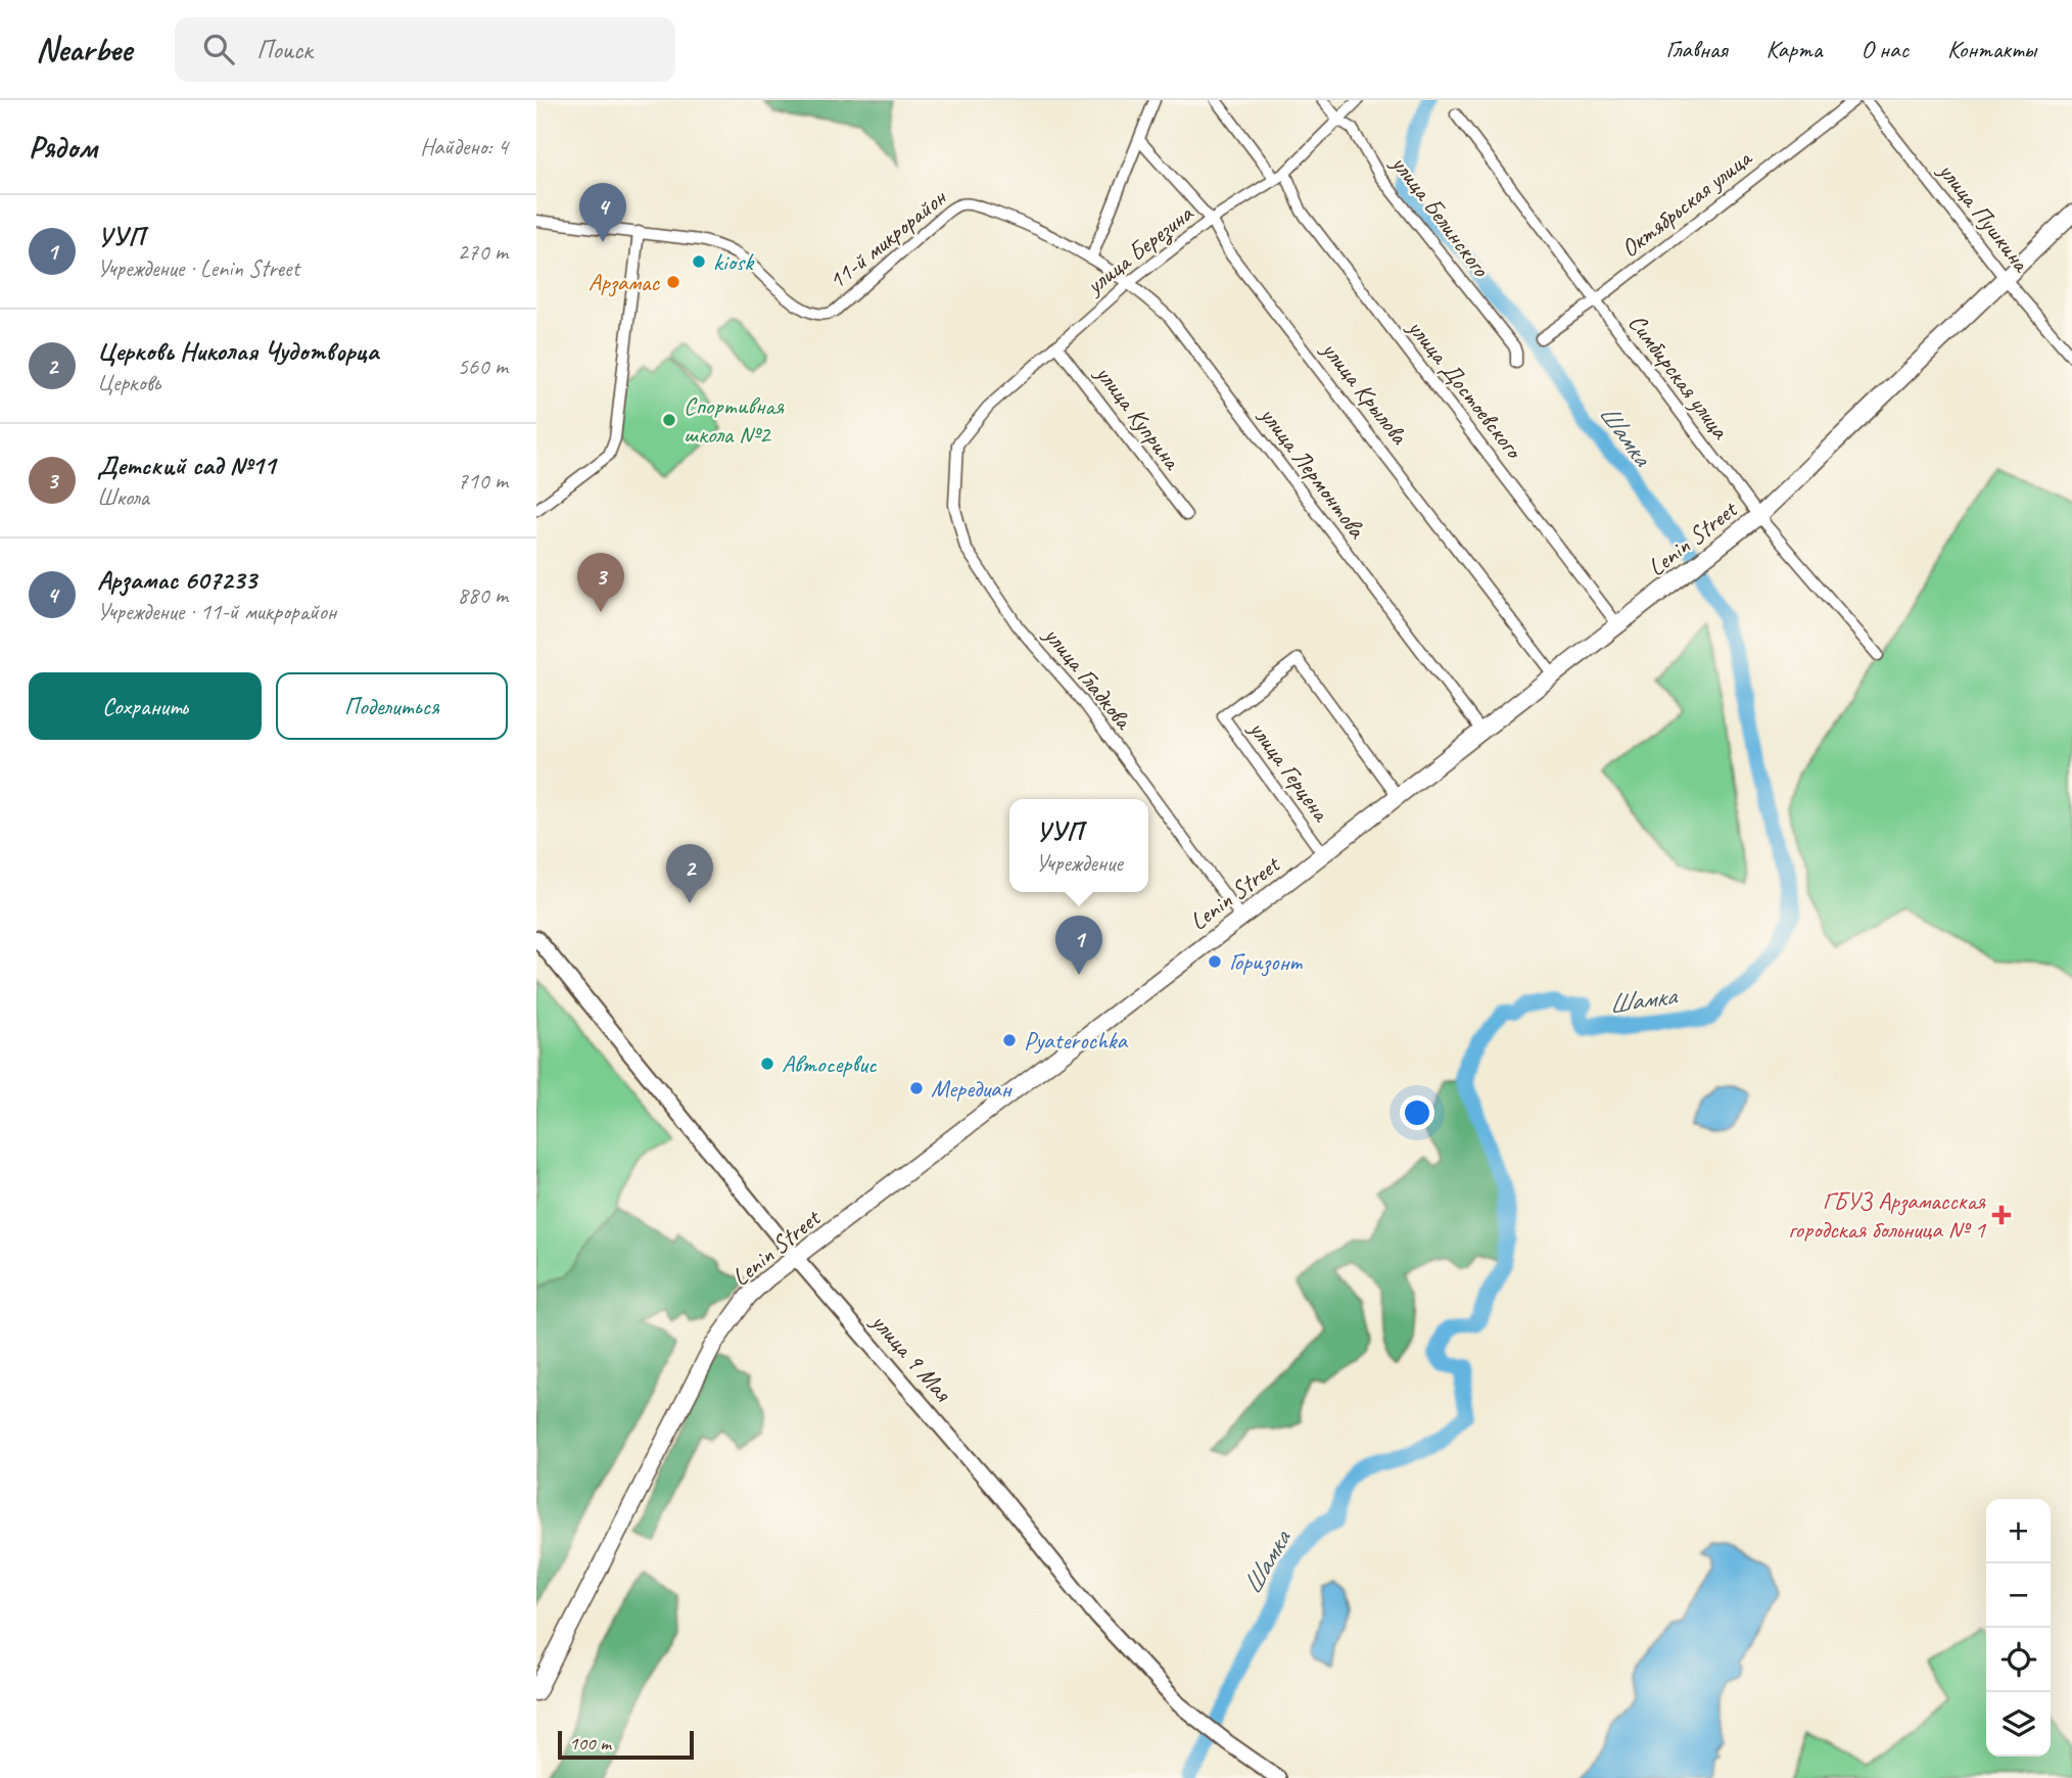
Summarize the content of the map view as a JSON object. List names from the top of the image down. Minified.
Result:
{"streets":{"main road":["Lenin Street","улица 9 Мая"],"street":["Октябрьская улица","улица Белинского","улица Пушкина","11-й микрорайон","улица Березина","Симбирская улица","улица Достоевского","улица Крылова","улица Куприна","улица Лермонтова","улица Гладкова","улица Герцена"]},"crossings":[["Октябрьская улица","Симбирская улица"],["улица Белинского","улица Березина"],["улица Пушкина","Lenin Street"],["11-й микрорайон","улица Лермонтова"],["улица Березина","улица Достоевского"],["улица Березина","улица Крылова"],["улица Березина","улица Куприна"],["улица Березина","улица Лермонтова"],["улица Березина","улица Гладкова"],["Симбирская улица","Lenin Street"],["улица Достоевского","Lenin Street"],["улица Крылова","Lenin Street"],["улица Лермонтова","Lenin Street"],["Lenin Street","улица Гладкова"],["Lenin Street","улица Герцена"],["Lenin Street","улица 9 Мая"]],"water":["Шамка"],"places":{"other":["kiosk","Арзамас","Спортивная школа №2","Горизонт","Pyaterochka","Автосервис","Мередиан"],"health":["ГБУЗ Арзамасская городская больница № 1"]},"scale_bar":"100 m","page":{"header":"Nearbee","search":"Поиск","nav":["Главная","Карта","О нас","Контакты"],"heading":["Рядом","Найдено: 4"],"pins":["4","3","2","1"],"list":[{"mark":"1","name":"УУП","note":"Учреждение · Lenin Street","value":"270 m"},{"mark":"2","name":"Церковь Николая Чудотворца","note":"Церковь","value":"560 m"},{"mark":"3","name":"Детский сад №11","note":"Школа","value":"710 m"},{"mark":"4","name":"Арзамас 607233","note":"Учреждение · 11-й микрорайон","value":"880 m"}],"buttons":["Сохранить","Поделиться"],"popup":["УУП","Учреждение"],"map_buttons":["+","−"],"scale":"100 m"}}
